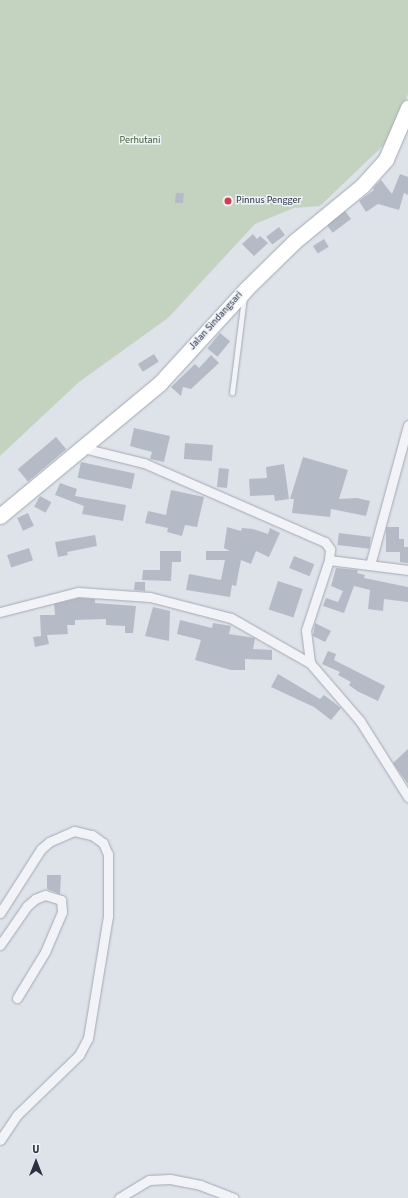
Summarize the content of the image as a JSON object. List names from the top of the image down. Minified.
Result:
{"streets":{"main road":["Jalan Sindangsari"]},"parks":["Perhutani"],"places":["Pinnus Pengger"],"north":"top"}
